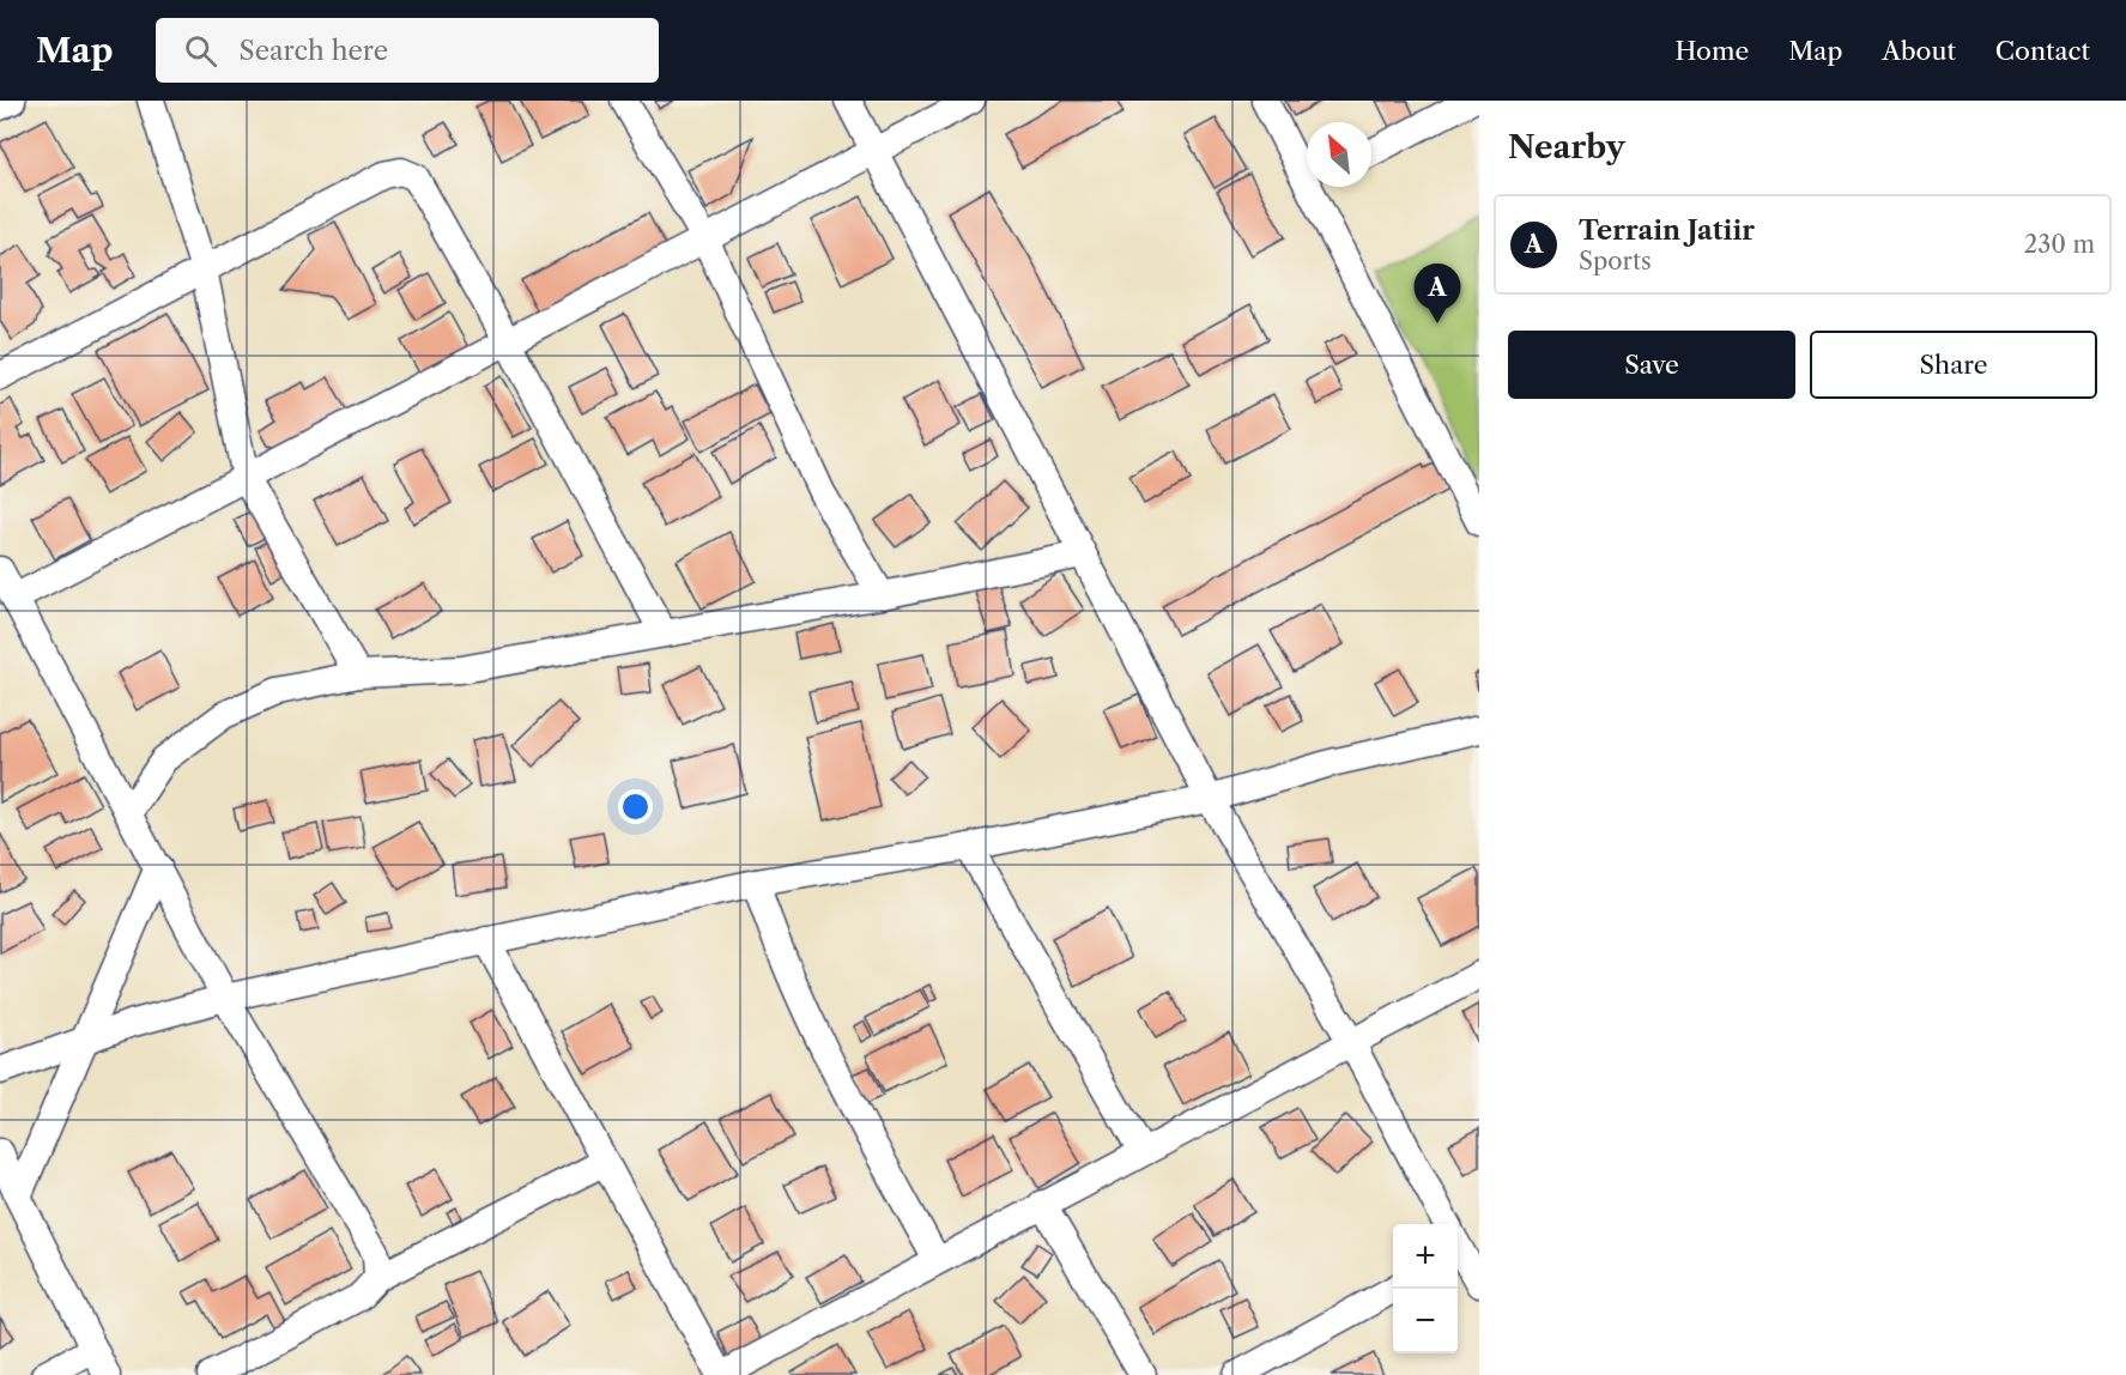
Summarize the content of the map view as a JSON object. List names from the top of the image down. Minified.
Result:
{"north":"top left","page":{"header":"Map","search":"Search here","nav":["Home","Map","About","Contact"],"heading":"Nearby","list":[{"mark":"A","name":"Terrain Jatiir","note":"Sports","value":"230 m"}],"pins":"A","buttons":["Save","Share"],"map_buttons":["+","−"]}}
